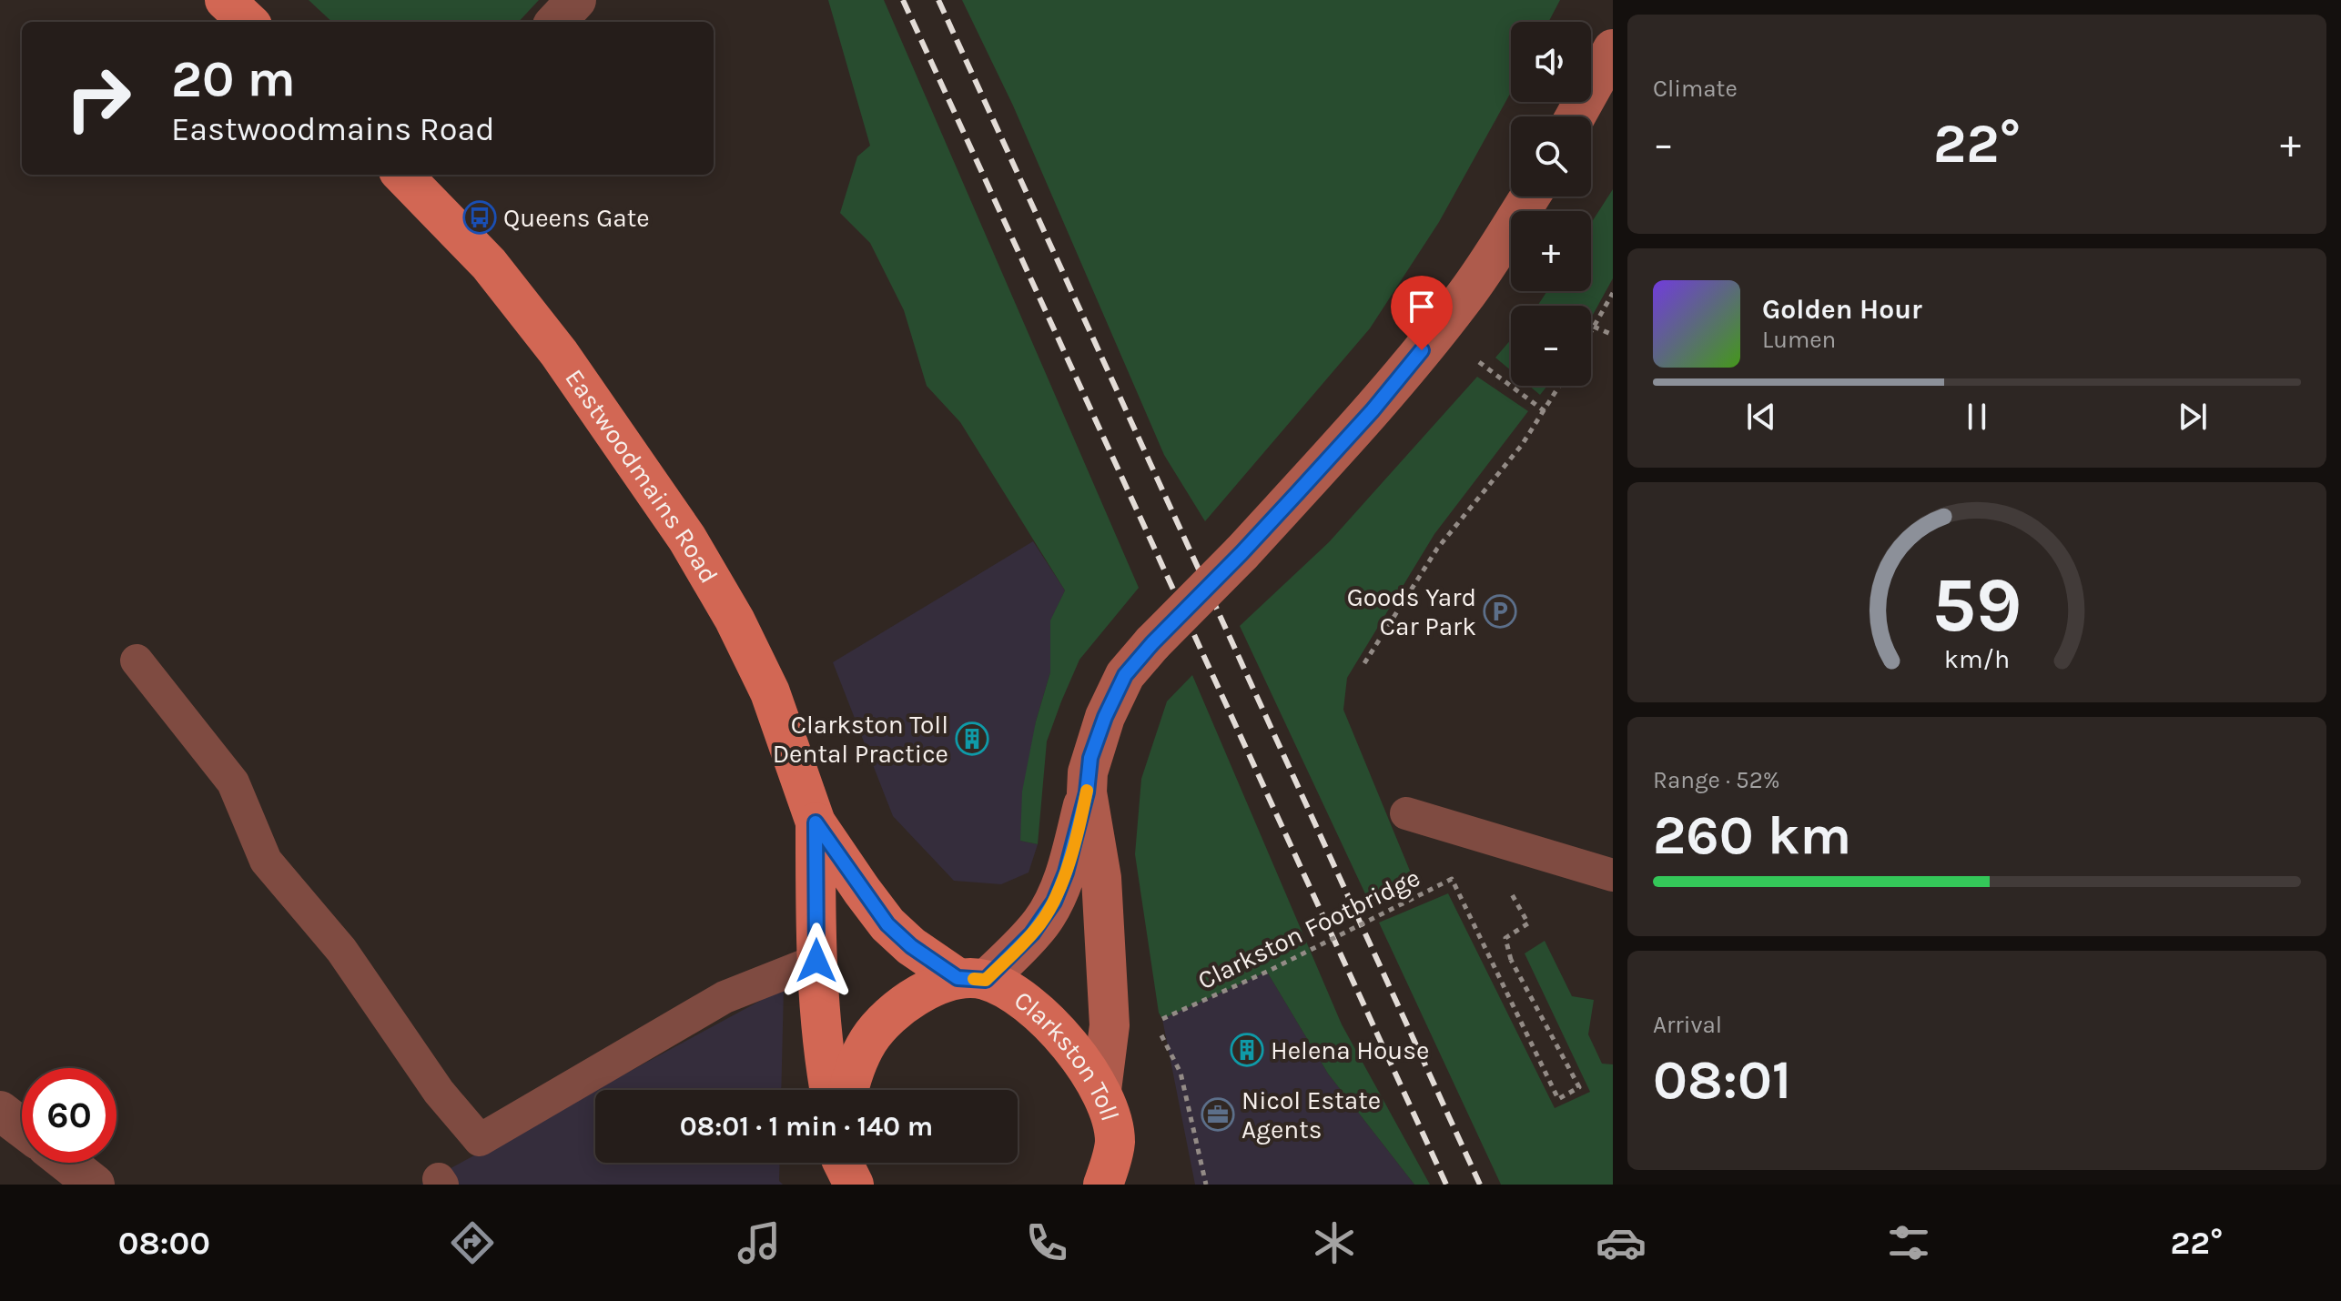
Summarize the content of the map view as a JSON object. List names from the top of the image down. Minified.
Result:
{"streets":{"main road":["Eastwoodmains Road","Clarkston Toll"],"path":["Clarkston Footbridge"]},"crossings":[["Eastwoodmains Road","Clarkston Toll"]],"places":{"bus stop":["Queens Gate"],"parking":["Goods Yard Car Park"],"building":["Clarkston Toll Dental Practice","Helena House"],"office":["Nicol Estate Agents"]},"page":{"tile":["Climate",["Range · 52%","260 km"],["Arrival","08:01"]],"map_buttons":["+","−"],"turn":["20 m","Eastwoodmains Road"],"heat":["−","22°","+"],"song":["Golden Hour","Lumen"],"limit":"60","trip":"08:01 · 1 min · 140 m","tabs":["08:00","22°"],"gauge":["59","km/h"]}}
